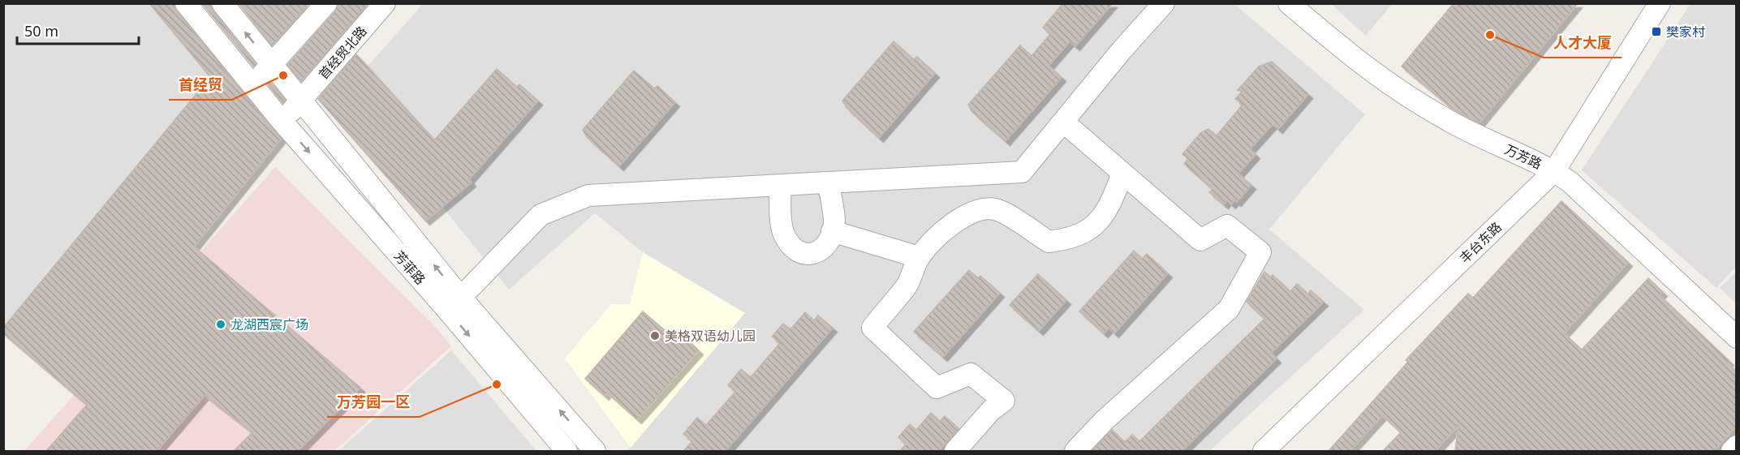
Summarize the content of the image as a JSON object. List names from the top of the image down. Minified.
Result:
{"streets":{"street":["首经贸北路","万芳路","丰台东路","芳菲路"]},"crossings":[["首经贸北路","芳菲路"],["万芳路","丰台东路"]],"places":{"transit":["樊家村"],"other":["人才大厦","首经贸","龙湖西宸广场","美格双语幼儿园","万芳园一区"]},"scale_bar":"50 m"}
